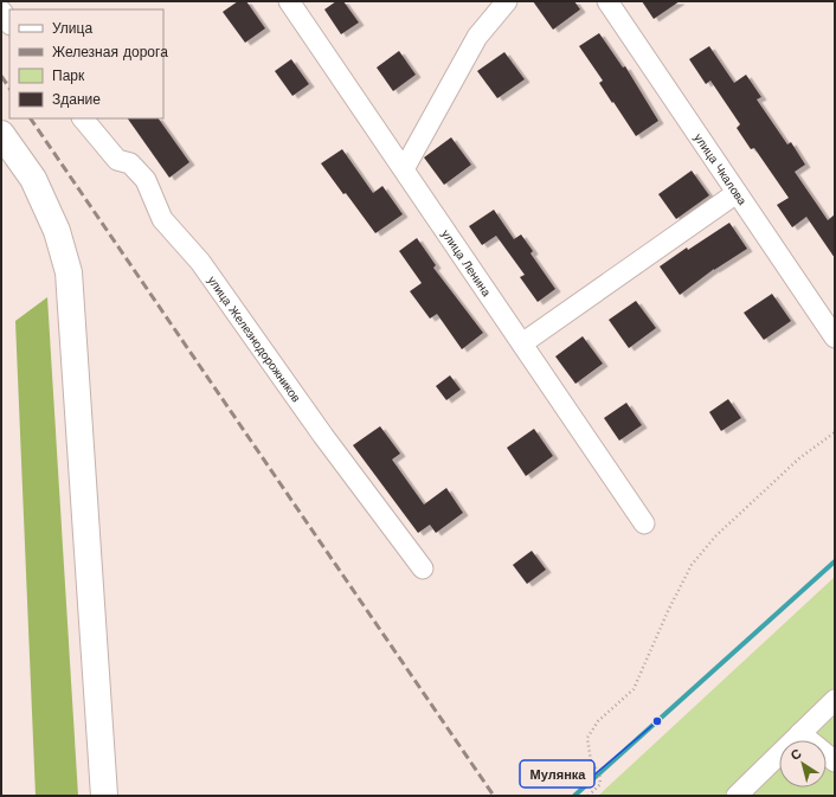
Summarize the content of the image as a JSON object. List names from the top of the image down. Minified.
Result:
{"streets":{"street":["улица Чкалова","улица Ленина","улица Железнодорожников"]},"places":["Мулянка"],"legend":["Улица","Железная дорога","Парк","Здание"],"north":"top left"}
